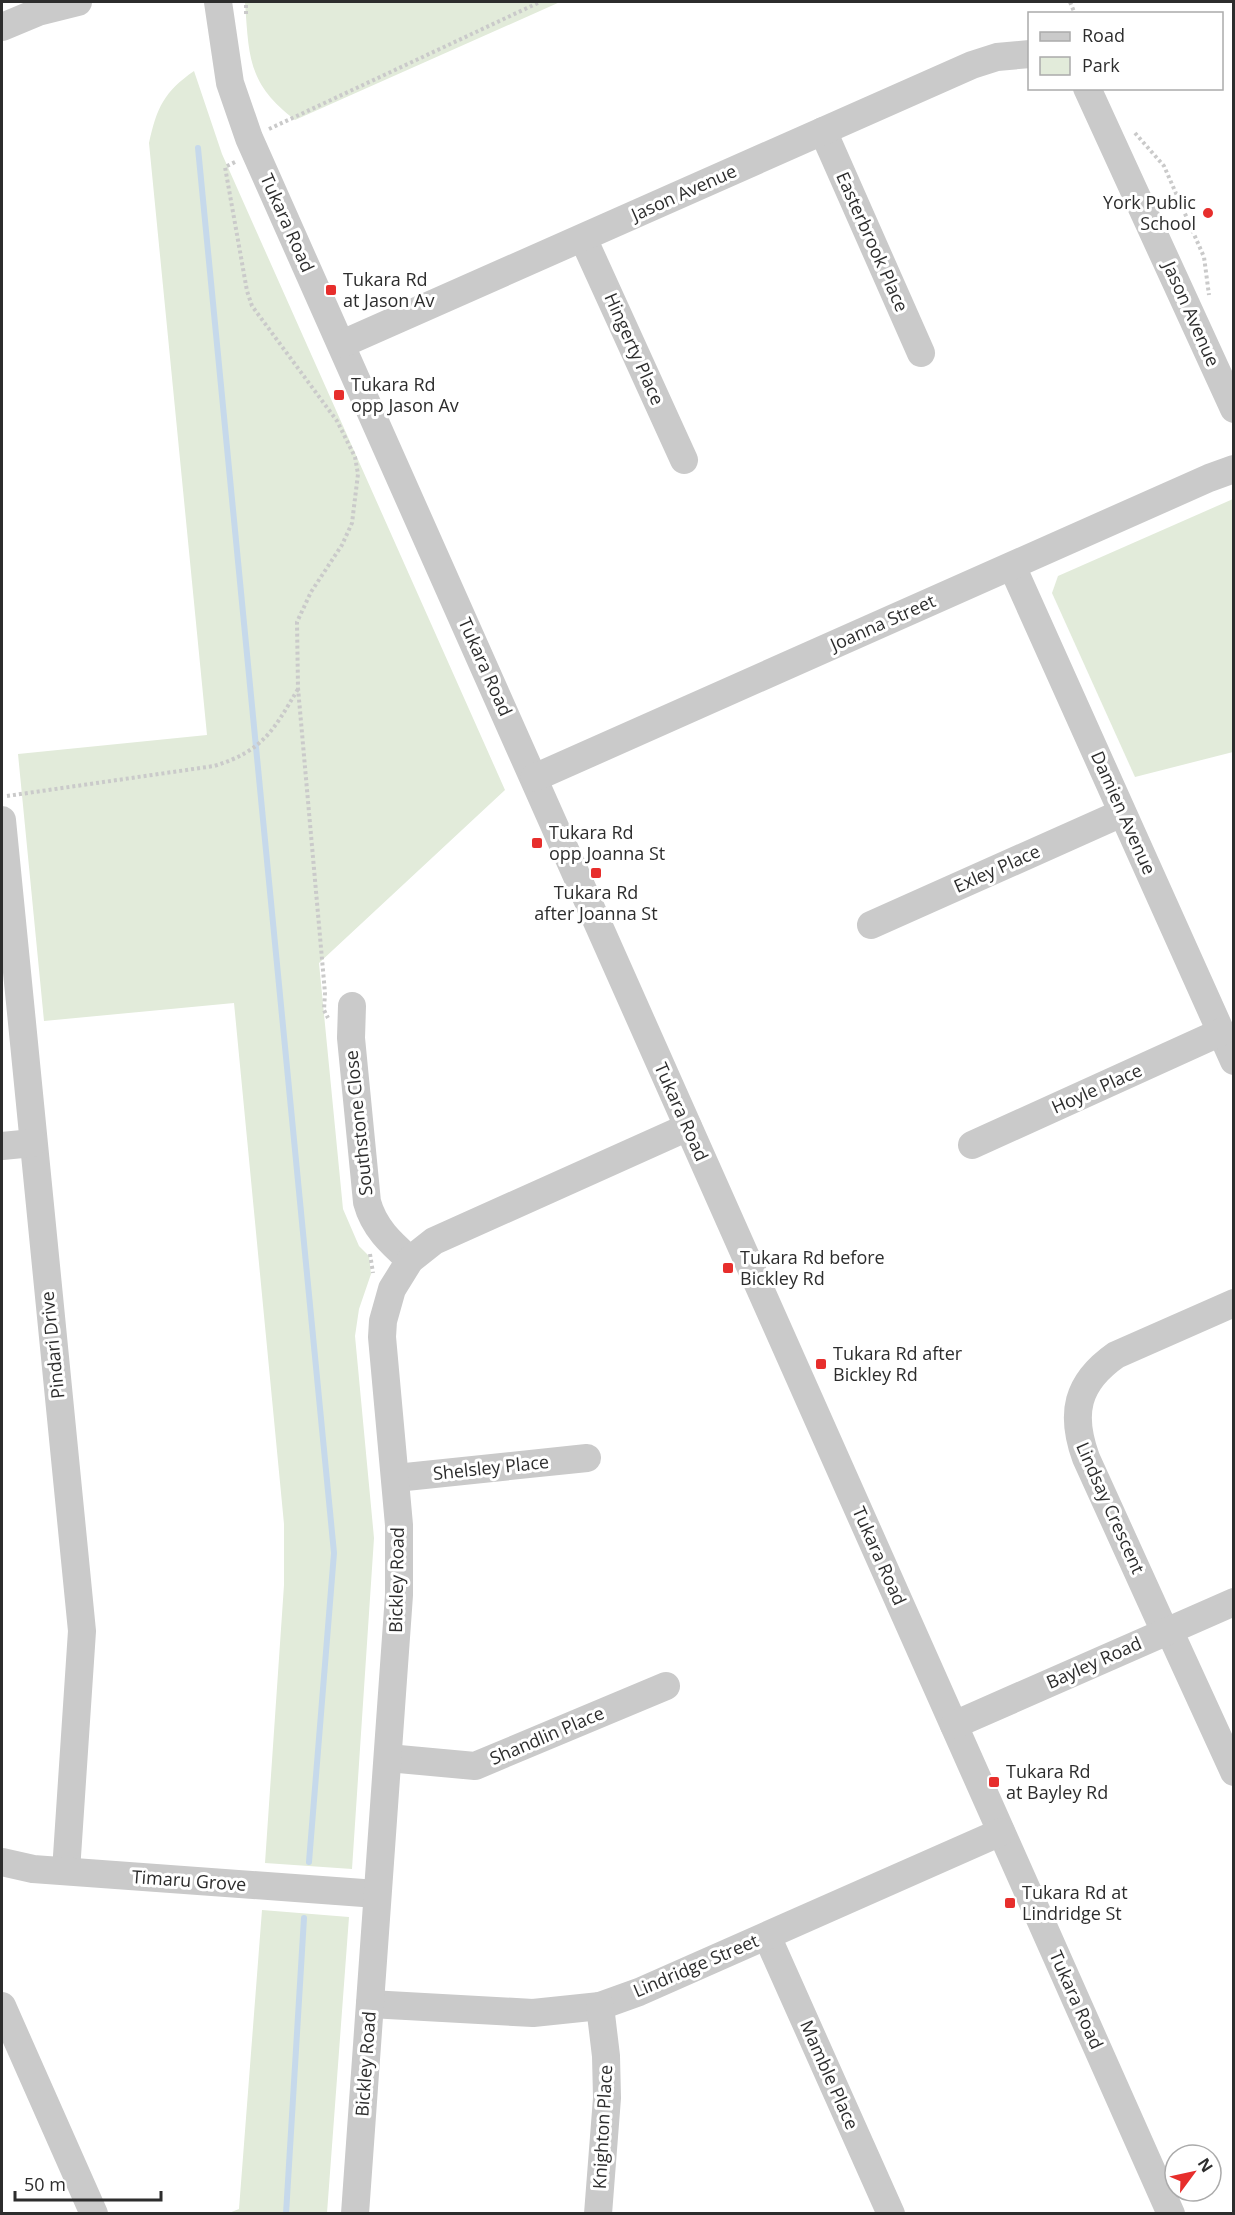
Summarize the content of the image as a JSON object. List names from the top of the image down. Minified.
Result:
{"streets":{"street":["Jason Avenue","Tukara Road","Easterbrook Place","Hingerty Place","Joanna Street","Damien Avenue","Exley Place","Hoyle Place","Southstone Close","Pindari Drive","Shelsley Place","Lindsay Crescent","Bickley Road","Bayley Road","Shandlin Place","Timaru Grove","Lindridge Street","Mamble Place","Knighton Place"]},"crossings":[["Jason Avenue","Tukara Road"],["Jason Avenue","Easterbrook Place"],["Jason Avenue","Hingerty Place"],["Tukara Road","Joanna Street"],["Tukara Road","Bickley Road"],["Tukara Road","Bayley Road"],["Tukara Road","Lindridge Street"],["Joanna Street","Damien Avenue"],["Damien Avenue","Exley Place"],["Damien Avenue","Hoyle Place"],["Southstone Close","Bickley Road"],["Pindari Drive","Timaru Grove"],["Shelsley Place","Bickley Road"],["Lindsay Crescent","Bayley Road"],["Bickley Road","Shandlin Place"],["Bickley Road","Timaru Grove"],["Bickley Road","Lindridge Street"],["Lindridge Street","Mamble Place"],["Lindridge Street","Knighton Place"]],"places":{"other":["York Public School"],"transit":["Tukara Rd at Jason Av","Tukara Rd opp Jason Av","Tukara Rd opp Joanna St","Tukara Rd after Joanna St","Tukara Rd before Bickley Rd","Tukara Rd after Bickley Rd","Tukara Rd at Bayley Rd","Tukara Rd at Lindridge St"]},"legend":["Road","Park"],"scale_bar":"50 m","north":"top right"}
